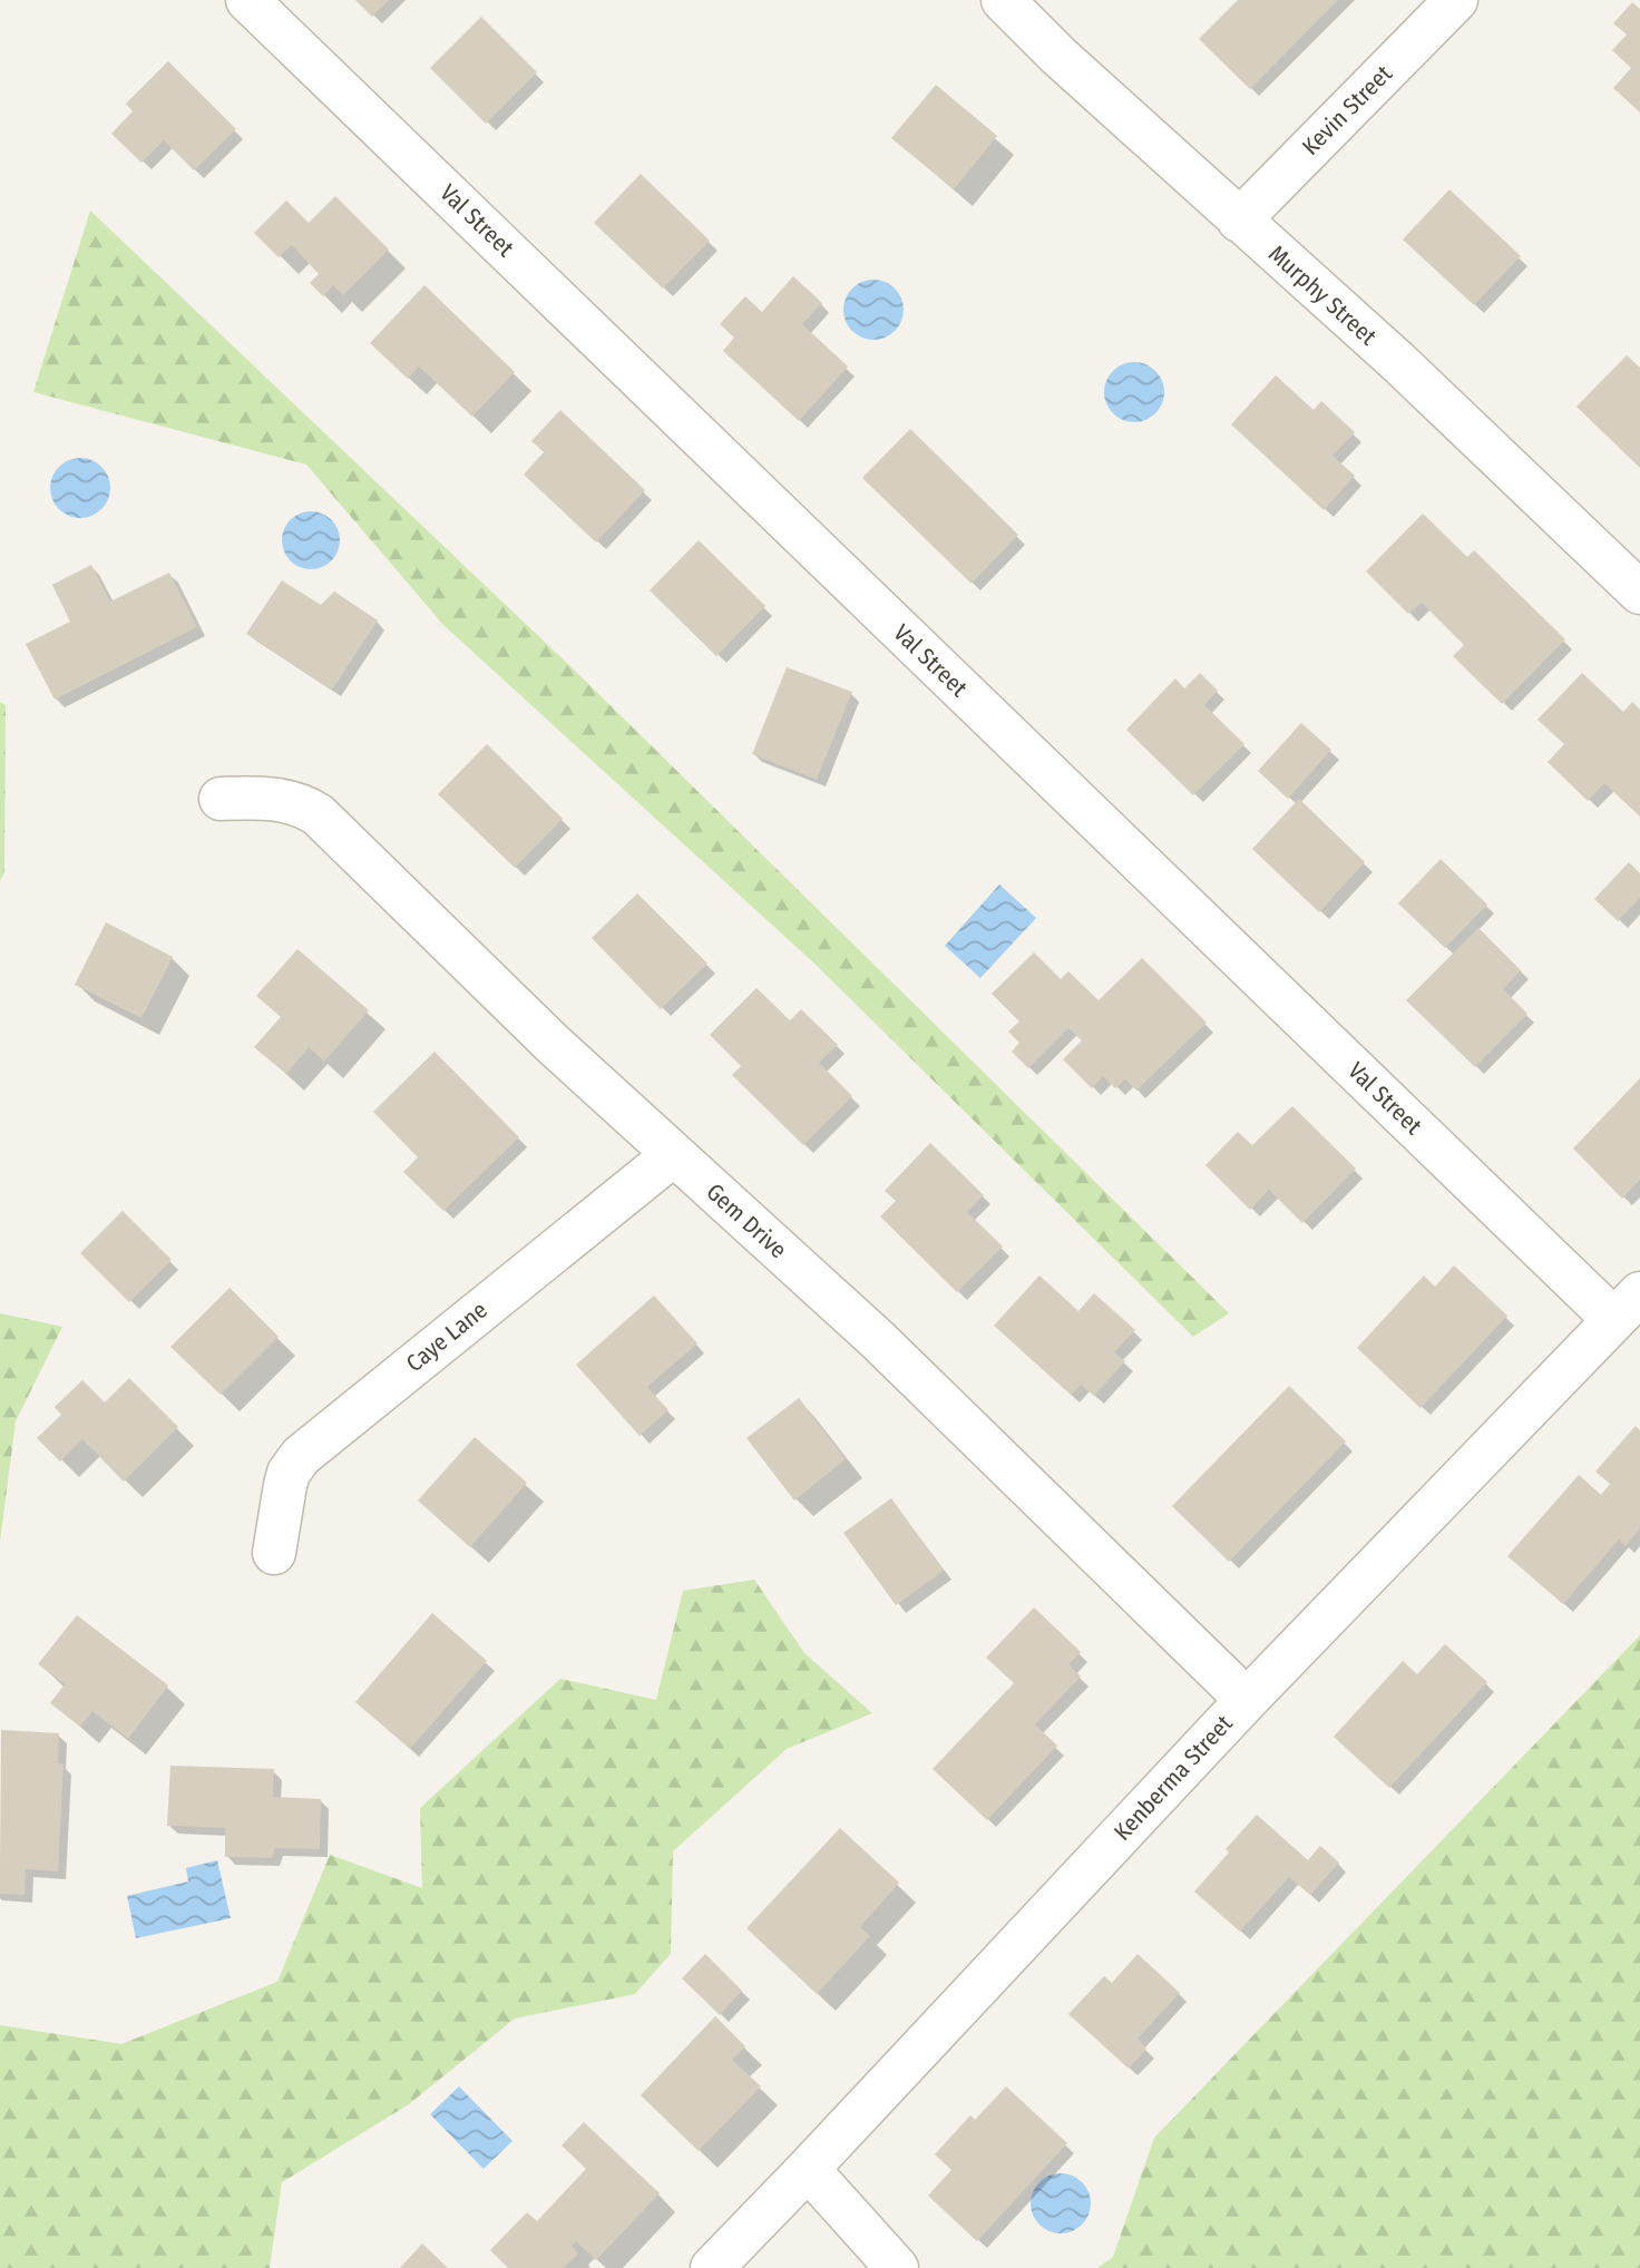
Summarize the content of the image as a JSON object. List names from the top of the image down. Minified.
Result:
{"streets":{"street":["Kevin Street","Val Street","Murphy Street","Gem Drive","Caye Lane","Kenberma Street"]},"crossings":[["Kevin Street","Murphy Street"],["Val Street","Kenberma Street"],["Gem Drive","Caye Lane"],["Gem Drive","Kenberma Street"]]}
